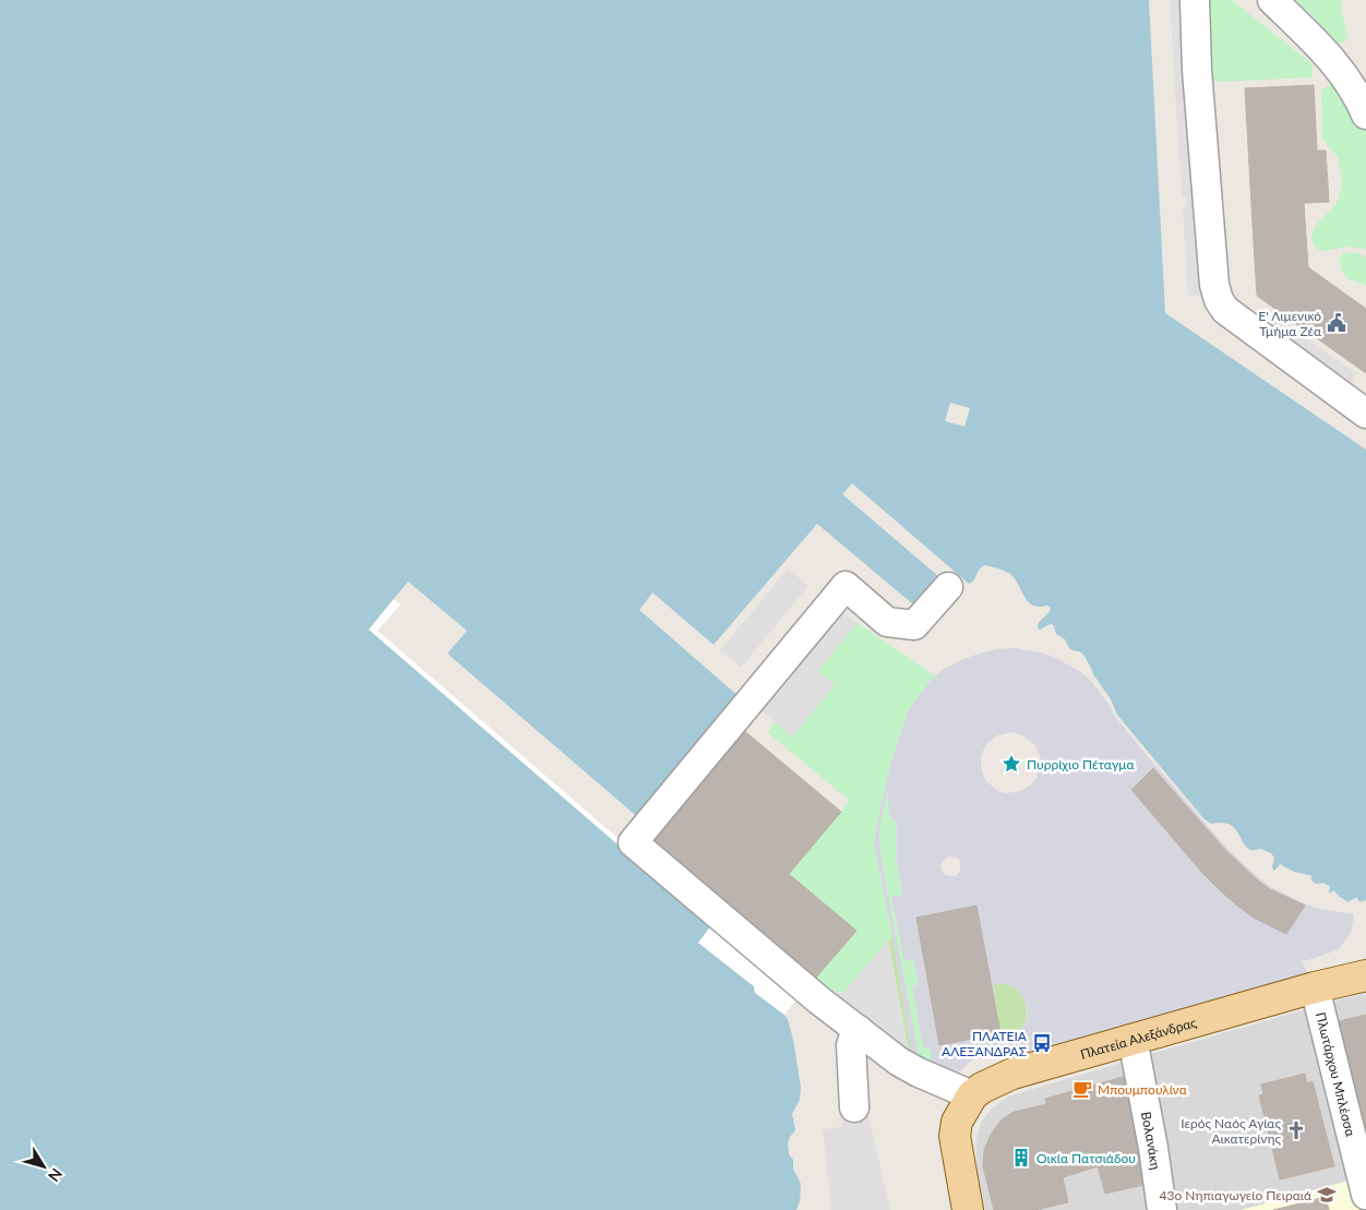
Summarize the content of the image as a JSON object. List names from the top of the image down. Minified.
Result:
{"streets":{"main road":["Πλατεία Αλεξάνδρας"],"street":["Πλωτάρχου Μπλέσσα","Βολανάκη"]},"crossings":[["Πλατεία Αλεξάνδρας","Πλωτάρχου Μπλέσσα"],["Πλατεία Αλεξάνδρας","Βολανάκη"]],"places":{"public building":["Ε' Λιμενικό Τμήμα Ζέα"],"place":["Πυρρίχιο Πέταγμα"],"bus stop":["ΠΛΑΤΕΙΑ ΑΛΕΞΑΝΔΡΑΣ"],"cafe":["Μπουμπουλίνα"],"church":["Ιερός Ναός Αγίας Αικατερίνης"],"building":["Οικία Πατσιάδου"],"school or university":["43o Νηπιαγωγείο Πειραιά"]},"north":"bottom right"}
